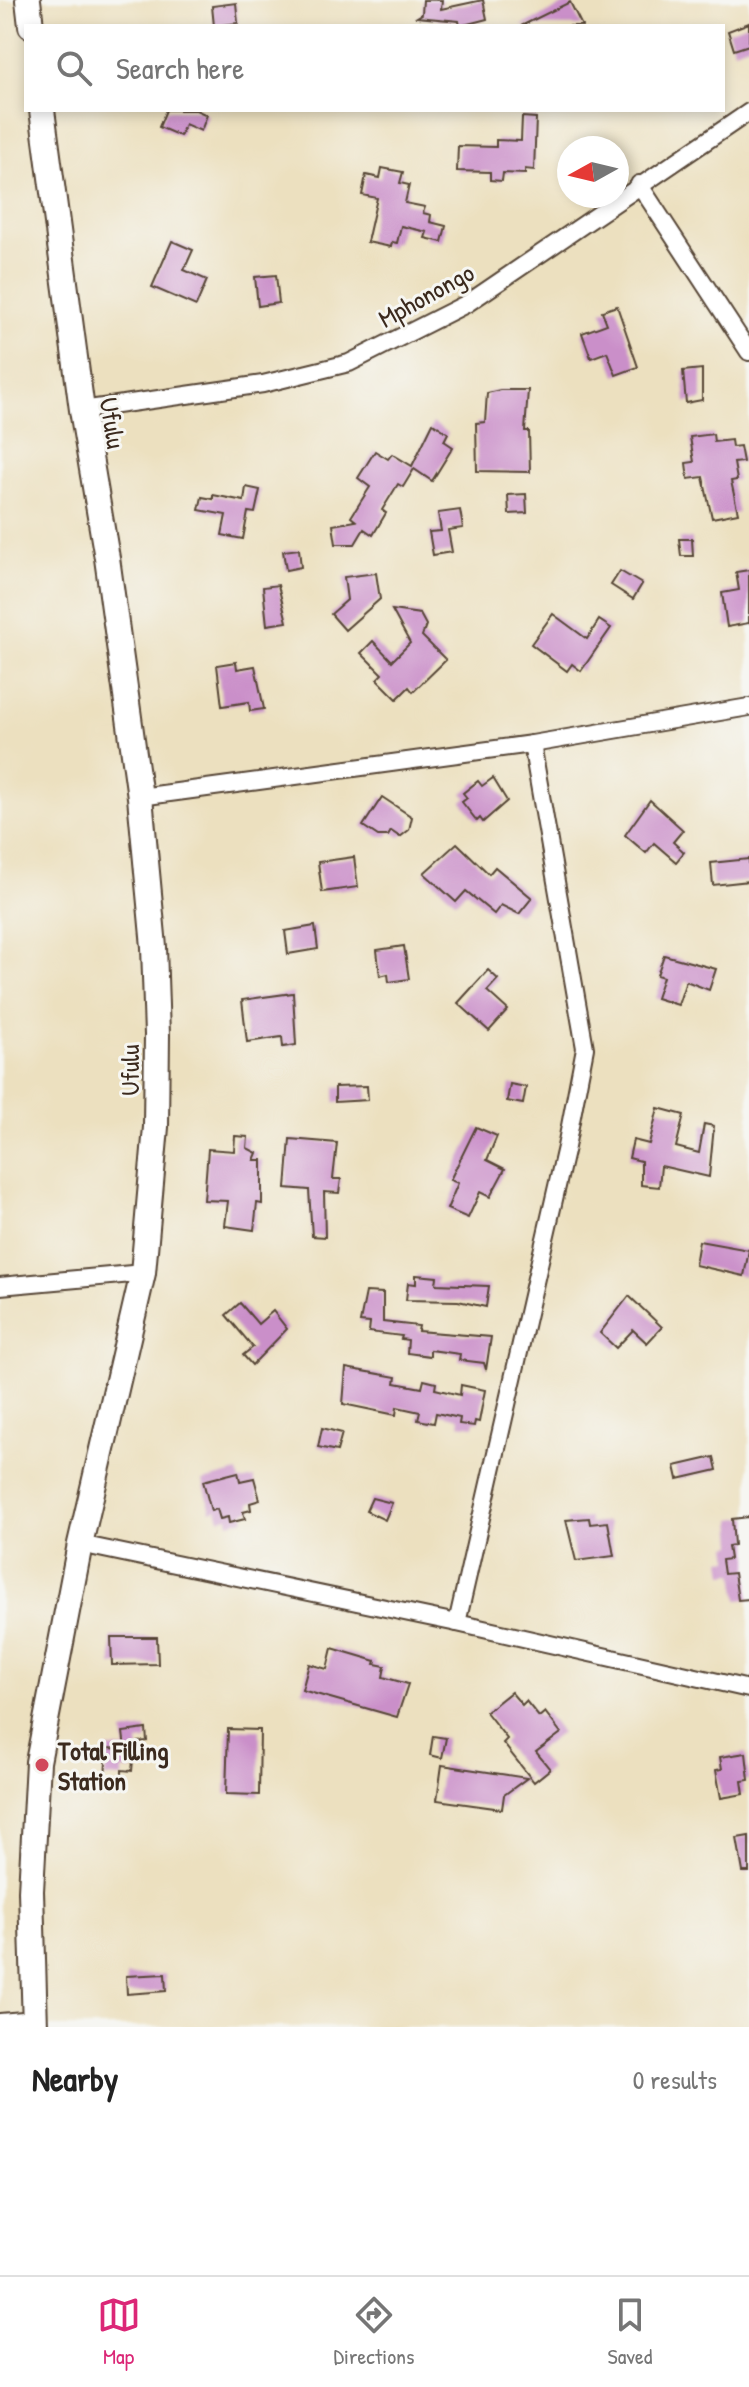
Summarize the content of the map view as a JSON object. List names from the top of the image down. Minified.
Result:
{"streets":{"street":["Mphonongo","Ufulu"]},"crossings":[["Mphonongo","Ufulu"]],"places":["Total Filling Station"],"north":"left","page":{"search":"Search here","heading":["Nearby","0 results"],"nav":["Map","Directions","Saved"]}}
